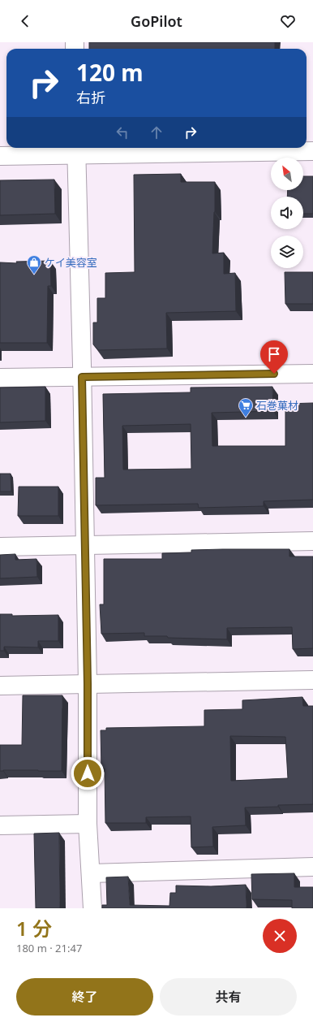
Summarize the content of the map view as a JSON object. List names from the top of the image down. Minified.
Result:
{"places":{"shop":["ケイ美容室"],"supermarket":["石巻菓材"]},"north":"top left","page":{"header":"GoPilot","turn":["120 m","右折"],"heading":["1 分","180 m · 21:47"],"buttons":["終了","共有"]}}
